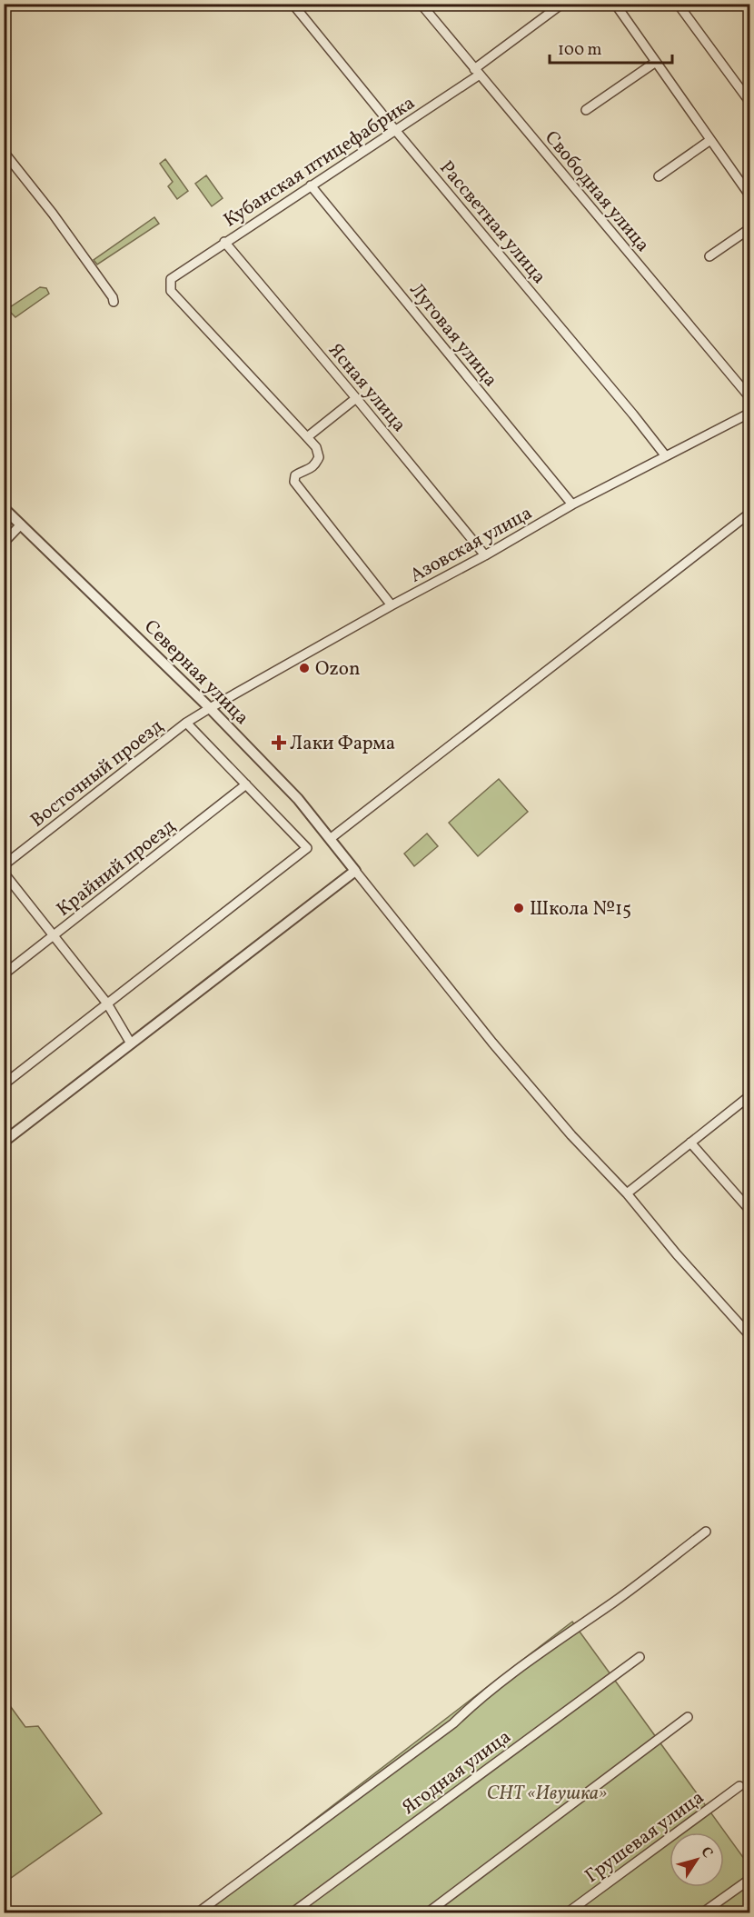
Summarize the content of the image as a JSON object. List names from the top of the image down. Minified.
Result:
{"streets":{"street":["Кубанская птицефабрика","Свободная улица","Рассветная улица","Луговая улица","Ясная улица","Азовская улица","Северная улица","Восточный проезд","Крайний проезд","Ягодная улица","Грушевая улица"]},"crossings":[["Кубанская птицефабрика","Свободная улица"],["Кубанская птицефабрика","Рассветная улица"],["Кубанская птицефабрика","Луговая улица"],["Кубанская птицефабрика","Ясная улица"],["Рассветная улица","Азовская улица"],["Луговая улица","Азовская улица"],["Ясная улица","Азовская улица"],["Азовская улица","Северная улица"],["Азовская улица","Восточный проезд"],["Северная улица","Восточный проезд"]],"parks":["СНТ «Ивушка»"],"places":{"other":["Ozon","Школа №15"],"health":["Лаки Фарма"]},"scale_bar":"100 m","north":"top right"}
